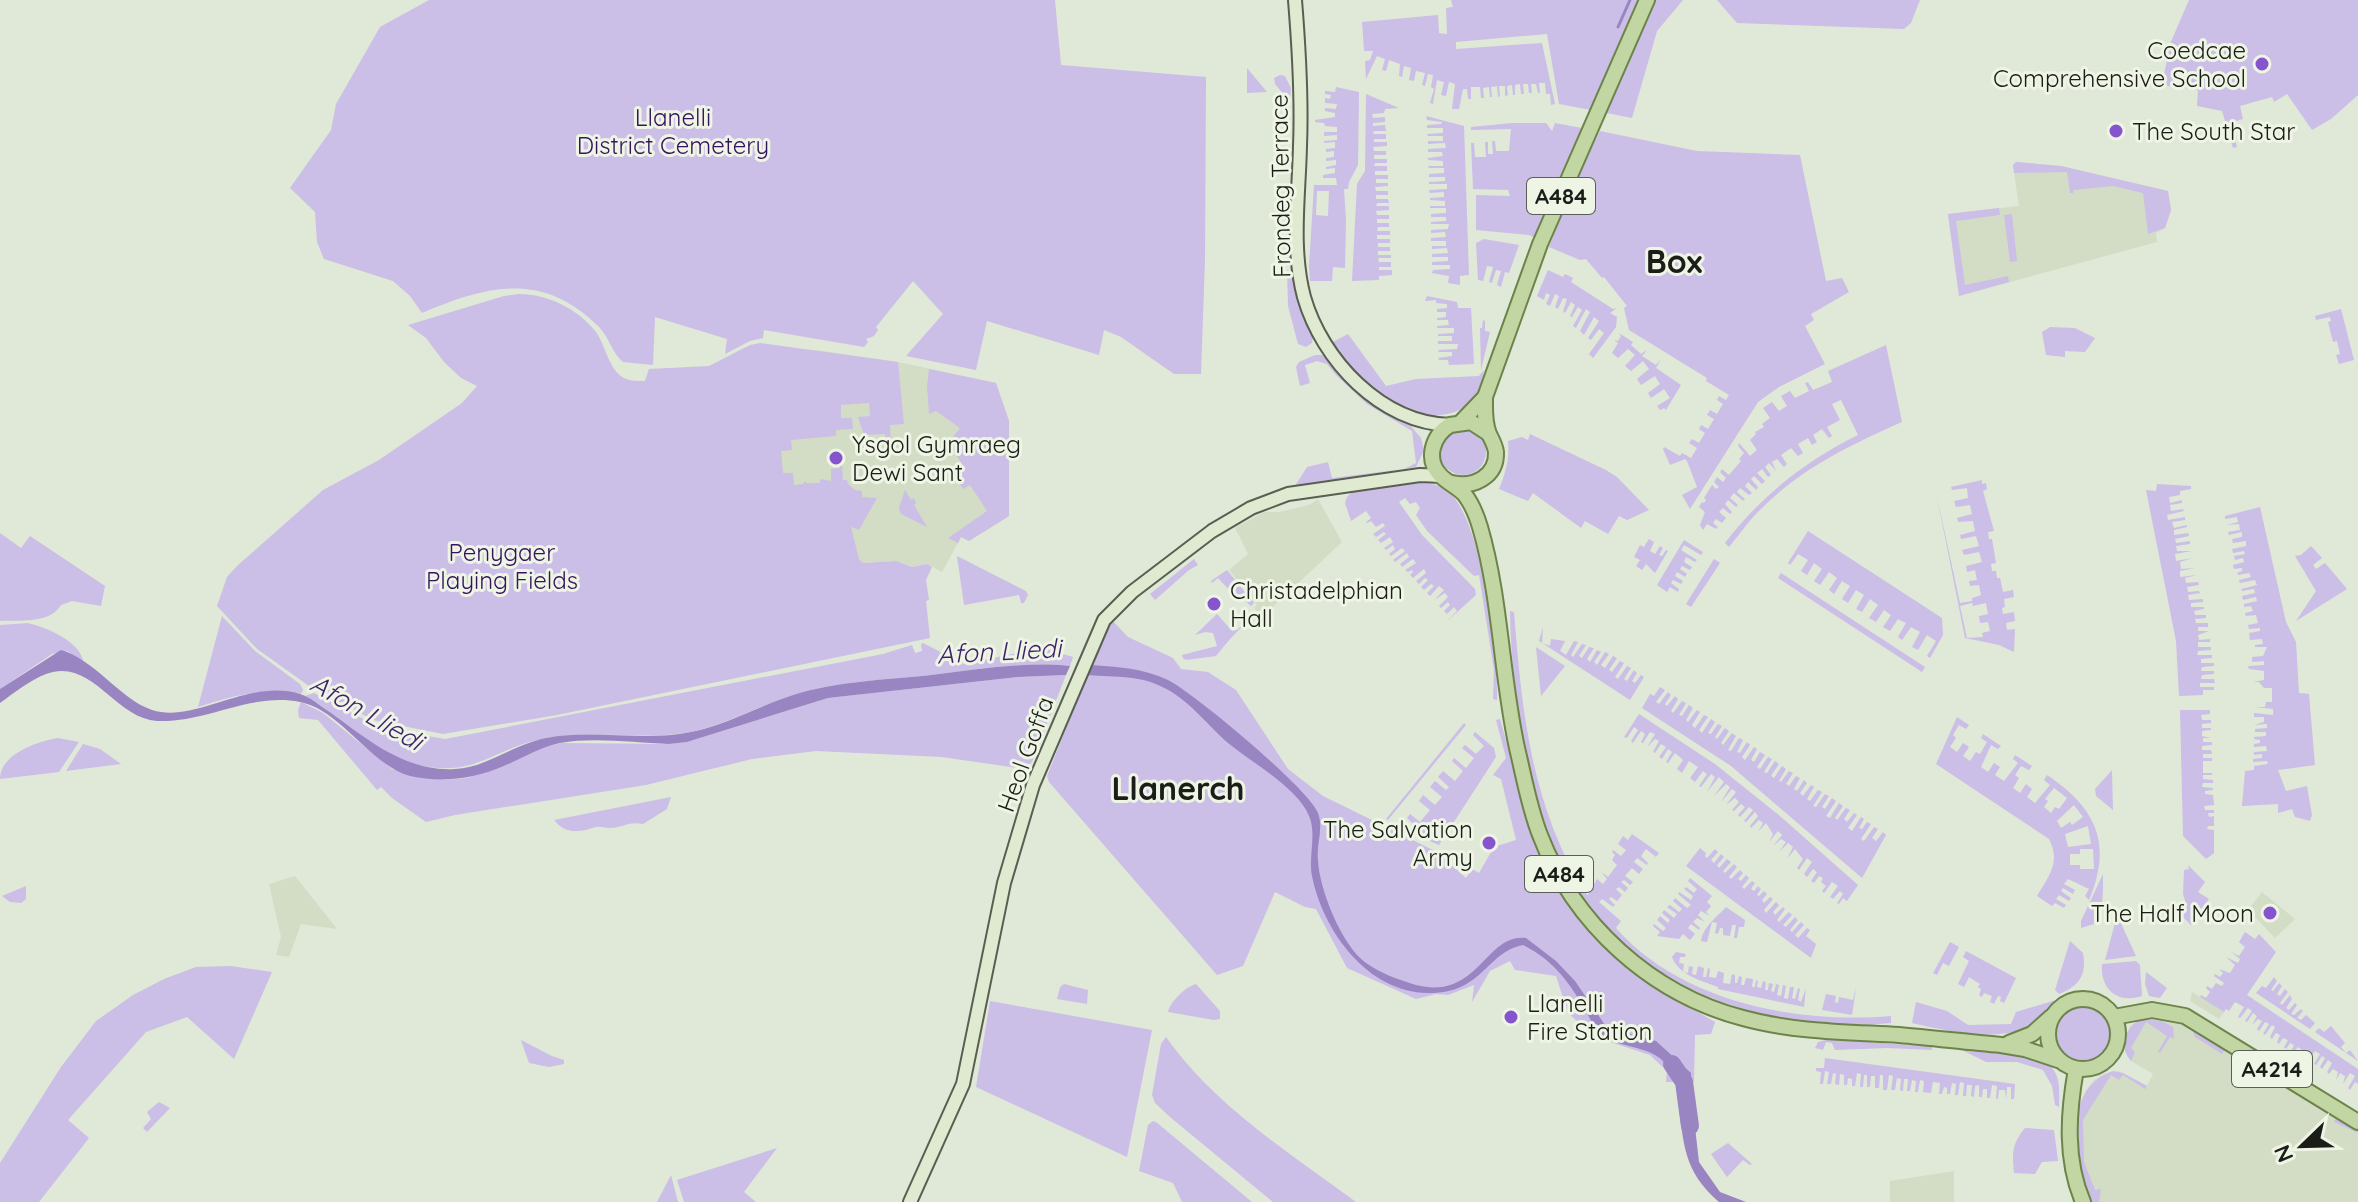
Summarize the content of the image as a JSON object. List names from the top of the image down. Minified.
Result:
{"streets":{"main road":["A484","A4214"],"street":["Frondeg Terrace","Heol Goffa"]},"crossings":[["Frondeg Terrace","A484"],["Frondeg Terrace","Heol Goffa"],["A484","Heol Goffa"],["A484","A4214"]],"districts":["Box","Llanerch"],"water":["Afon Lliedi"],"parks":["Llanelli District Cemetery","Penygaer Playing Fields"],"places":["Coedcae Comprehensive School","The South Star","Ysgol Gymraeg Dewi Sant","Christadelphian Hall","The Salvation Army","The Half Moon","Llanelli Fire Station"],"north":"bottom left"}
